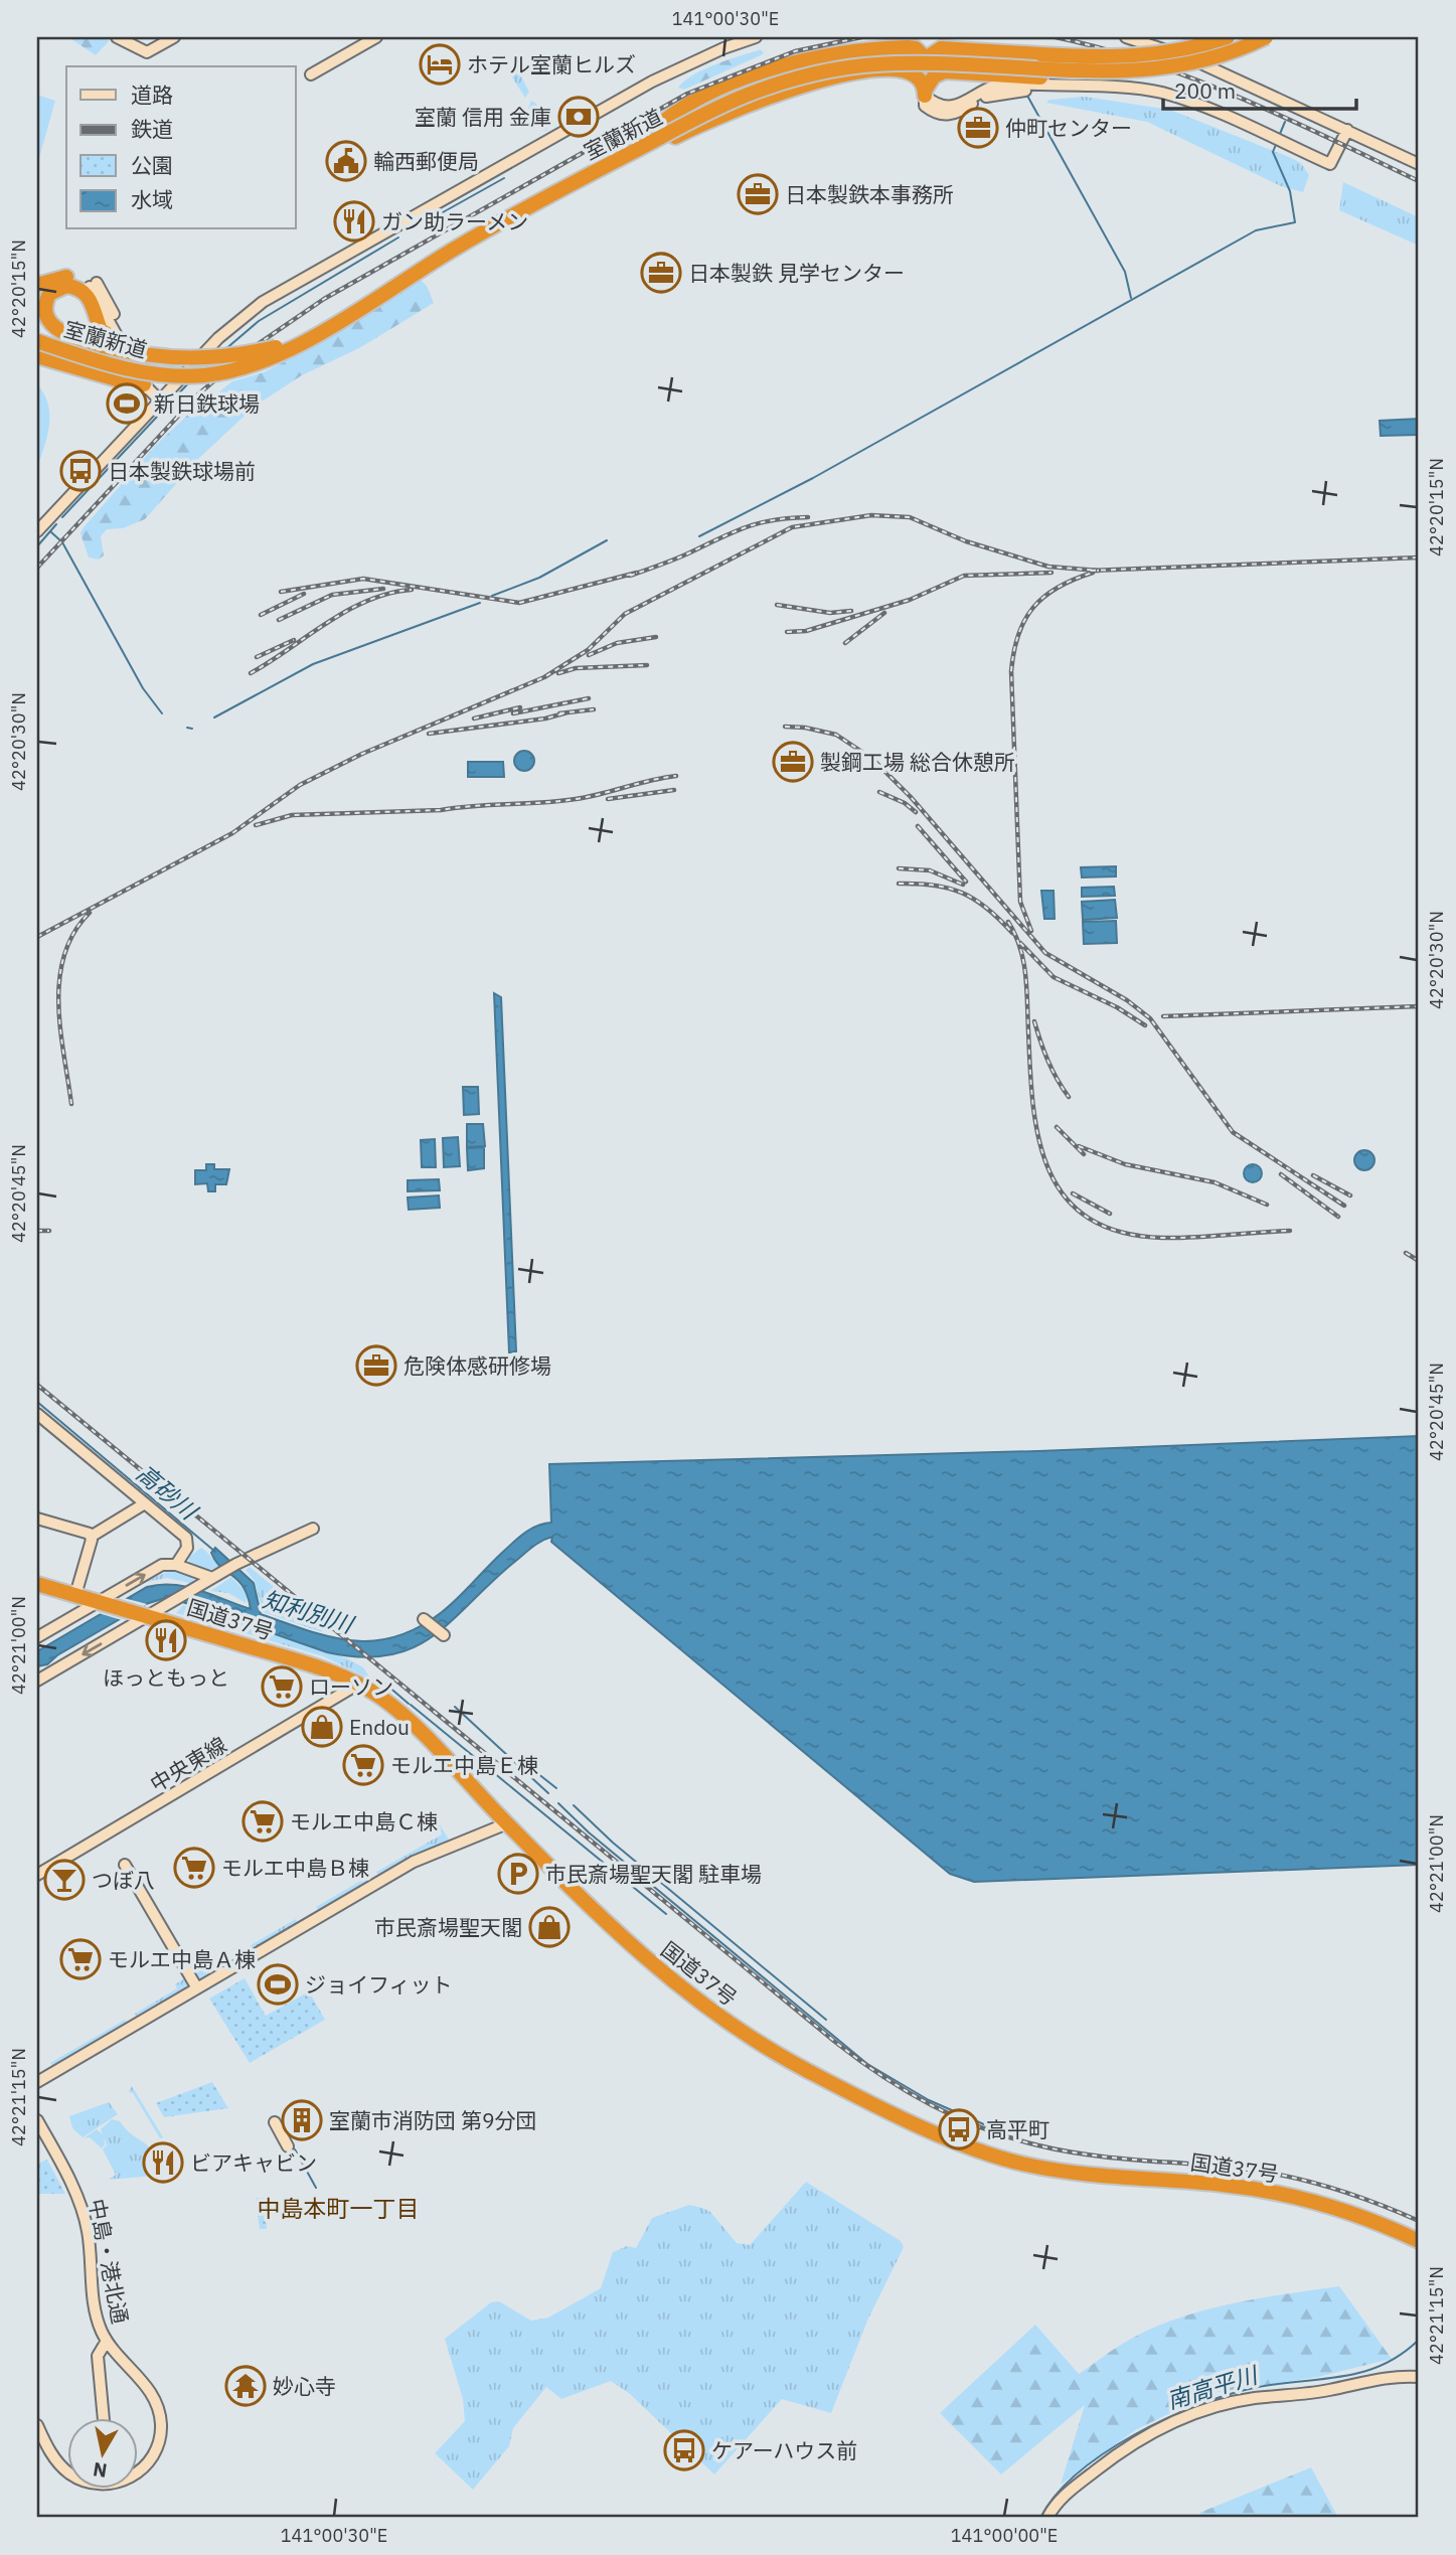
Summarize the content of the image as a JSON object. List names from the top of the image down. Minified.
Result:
{"streets":{"highway":["室蘭新道","国道37号"],"street":["中央東線","中島・港北通"]},"crossings":[["国道37号","中央東線"]],"districts":["中島本町一丁目"],"water":["高砂川","知利別川","南高平川"],"places":{"hotel":["ホテル室蘭ヒルズ"],"bank":["室蘭 信用 金庫"],"office":["仲町センター","日本製鉄本事務所","日本製鉄 見学センター","製鋼工場 総合休憩所","危険体感研修場"],"public building":["輪西郵便局"],"restaurant":["ガン助ラーメン","ほっともっと","ビアキャビン"],"sports":["新日鉄球場","ジョイフィット"],"bus stop":["日本製鉄球場前","高平町","ケアーハウス前"],"supermarket":["ローソン","モルエ中島Ｅ棟","モルエ中島Ｃ棟","モルエ中島Ｂ棟","モルエ中島Ａ棟"],"shop":["Endou","市民斎場聖天閣"],"parking":["市民斎場聖天閣 駐車場"],"bar":["つぼ八"],"building":["室蘭市消防団 第9分団"],"temple":["妙心寺"]},"legend":["道路","鉄道","公園","水域"],"scale_bar":"200 m","north":"bottom","coordinates":["141°00'30\"E","42°20'15\"N","42°20'30\"N","42°20'45\"N","42°21'00\"N","42°21'15\"N","141°00'00\"E"]}
